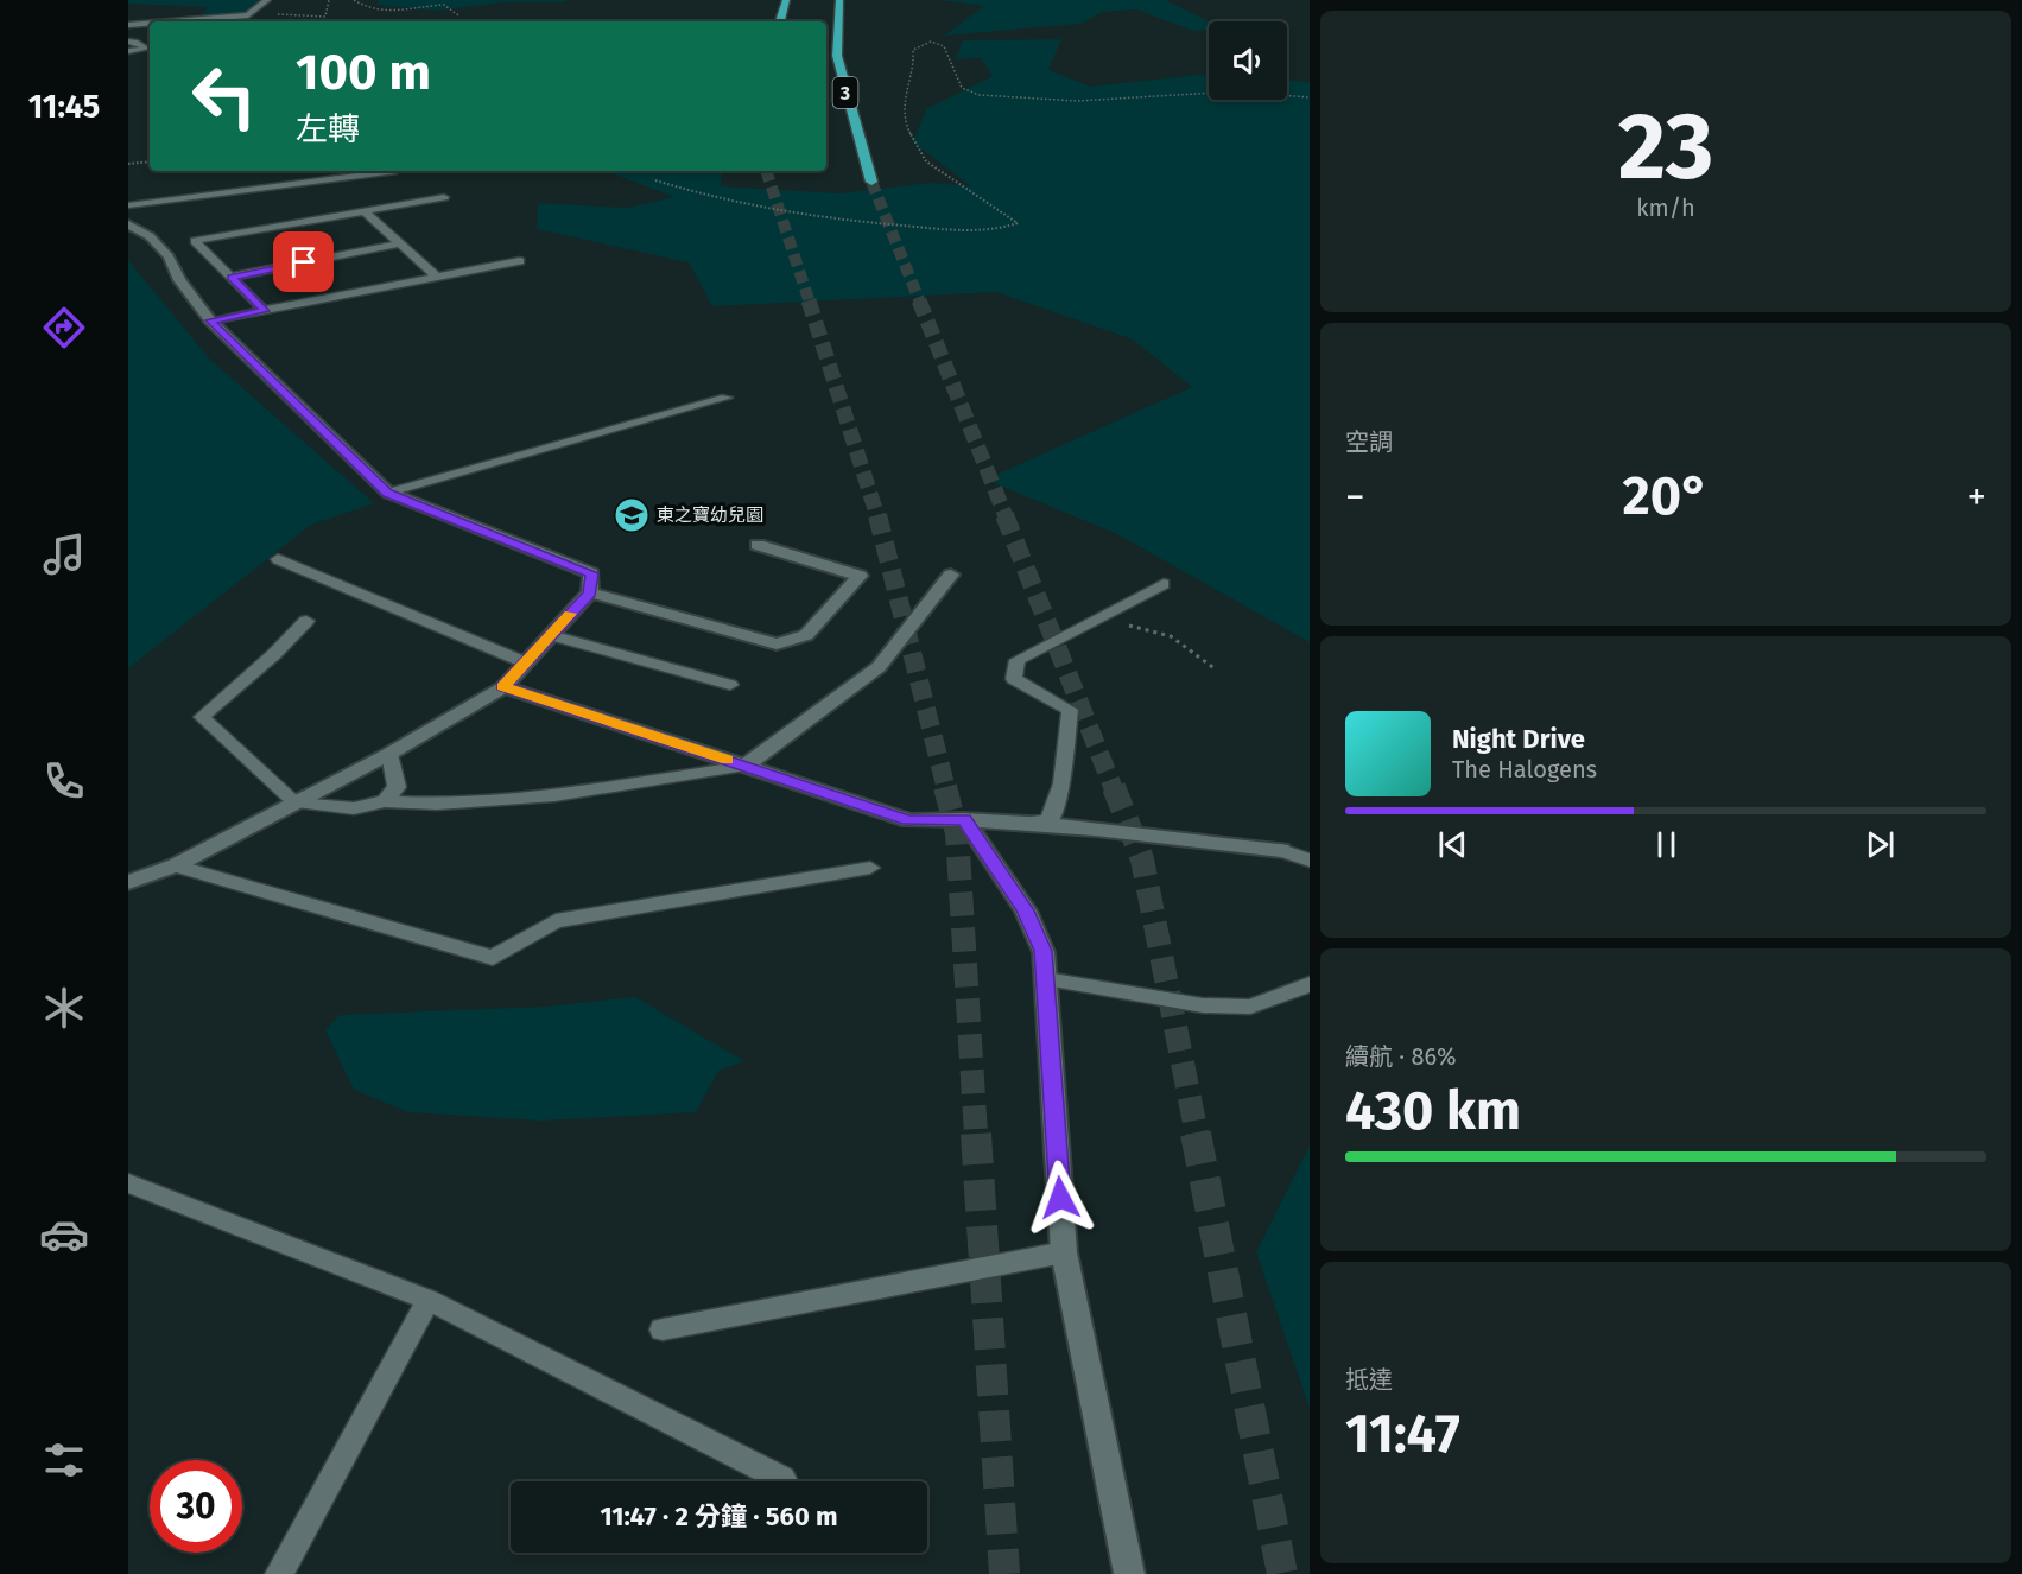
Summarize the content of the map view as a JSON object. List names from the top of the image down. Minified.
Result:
{"streets":{"highway":["3"]},"places":{"school or university":["東之寶幼兒園"]},"page":{"tabs":"11:45","tile":[["23","km/h"],"空調",["續航 · 86%","430 km"],["抵達","11:47"]],"turn":["100 m","左轉"],"heat":["−","20°","+"],"song":["Night Drive","The Halogens"],"limit":"30","trip":"11:47 · 2 分鐘 · 560 m"}}
